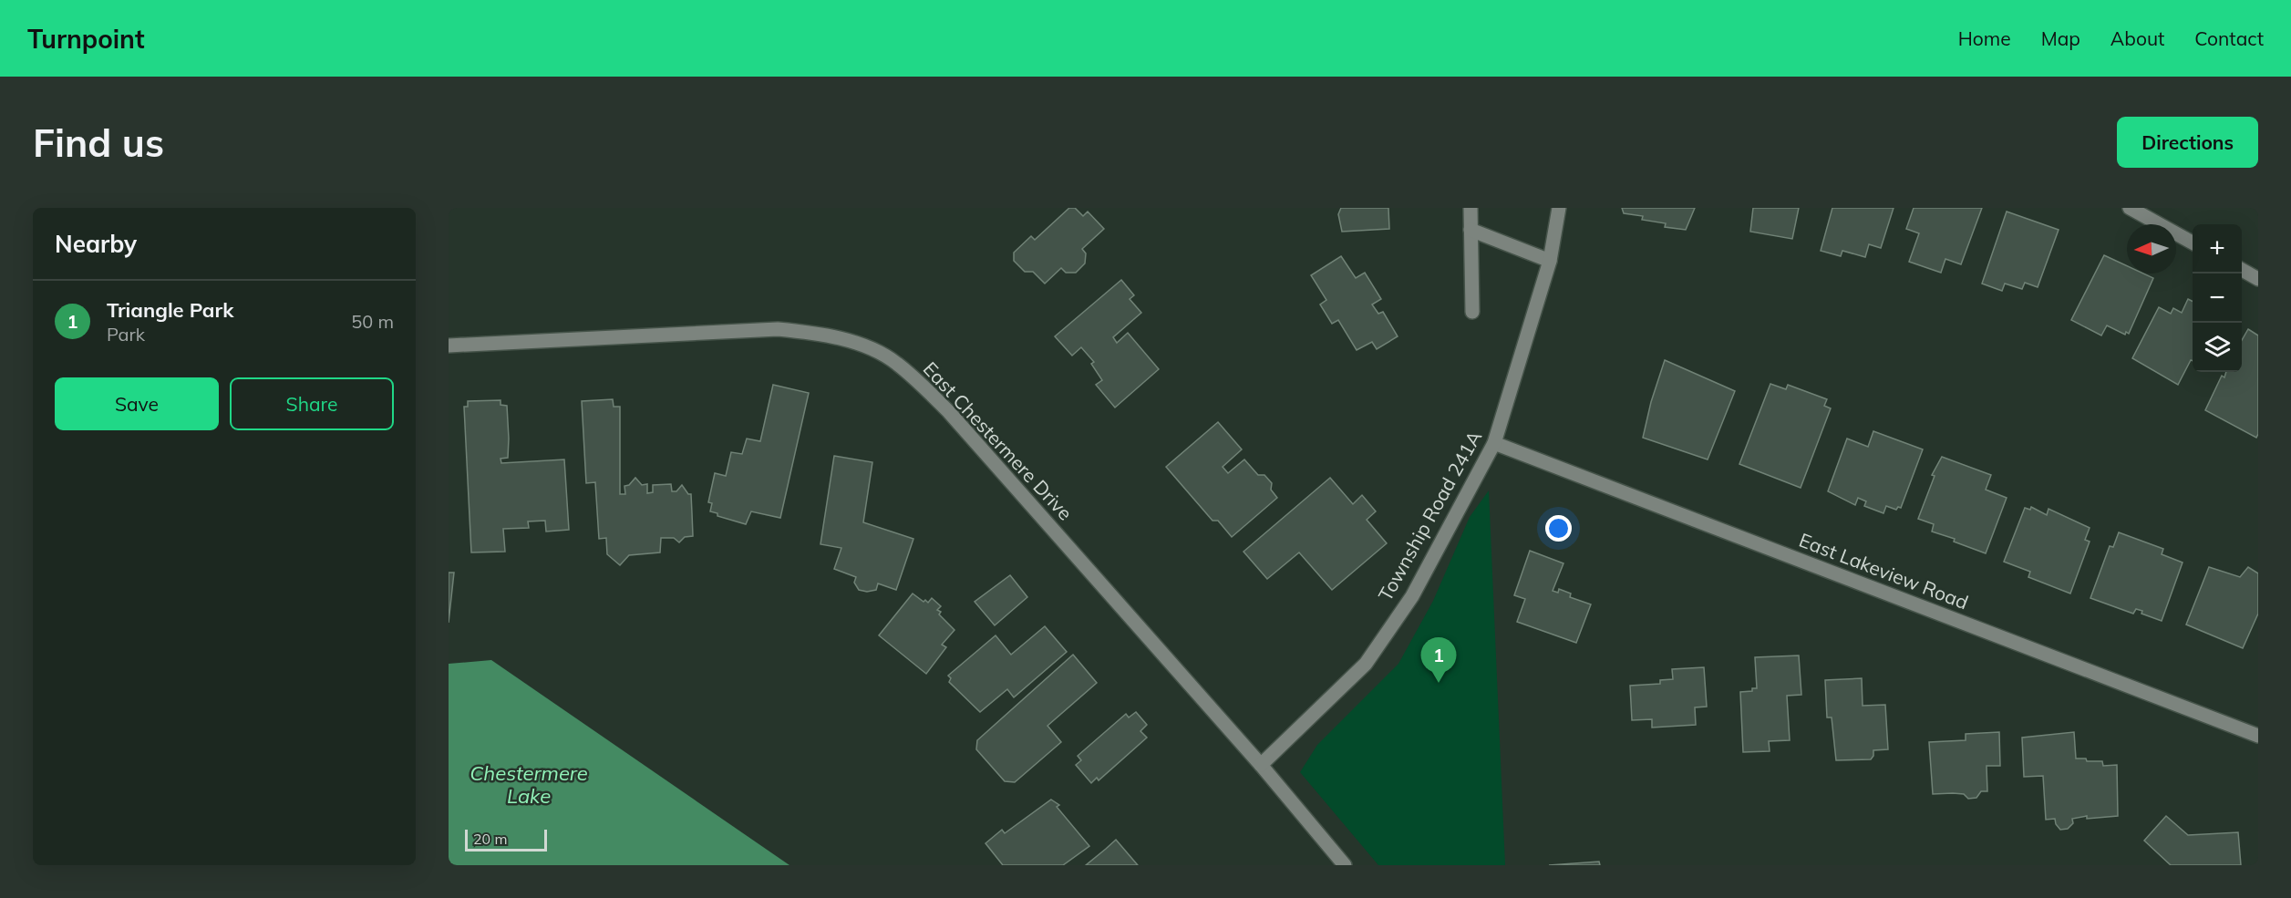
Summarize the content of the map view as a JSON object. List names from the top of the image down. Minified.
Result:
{"streets":{"street":["East Chestermere Drive","Township Road 241A","East Lakeview Road"]},"crossings":[["East Chestermere Drive","Township Road 241A"],["Township Road 241A","East Lakeview Road"]],"water":["Chestermere Lake"],"scale_bar":"20 m","north":"left","page":{"header":"Turnpoint","nav":["Home","Map","About","Contact"],"buttons":["Directions",["Save","Share"]],"title":"Find us","heading":"Nearby","map_buttons":["+","−"],"list":[{"mark":"1","name":"Triangle Park","note":"Park","value":"50 m"}],"pins":"1","scale":"20 m"}}
